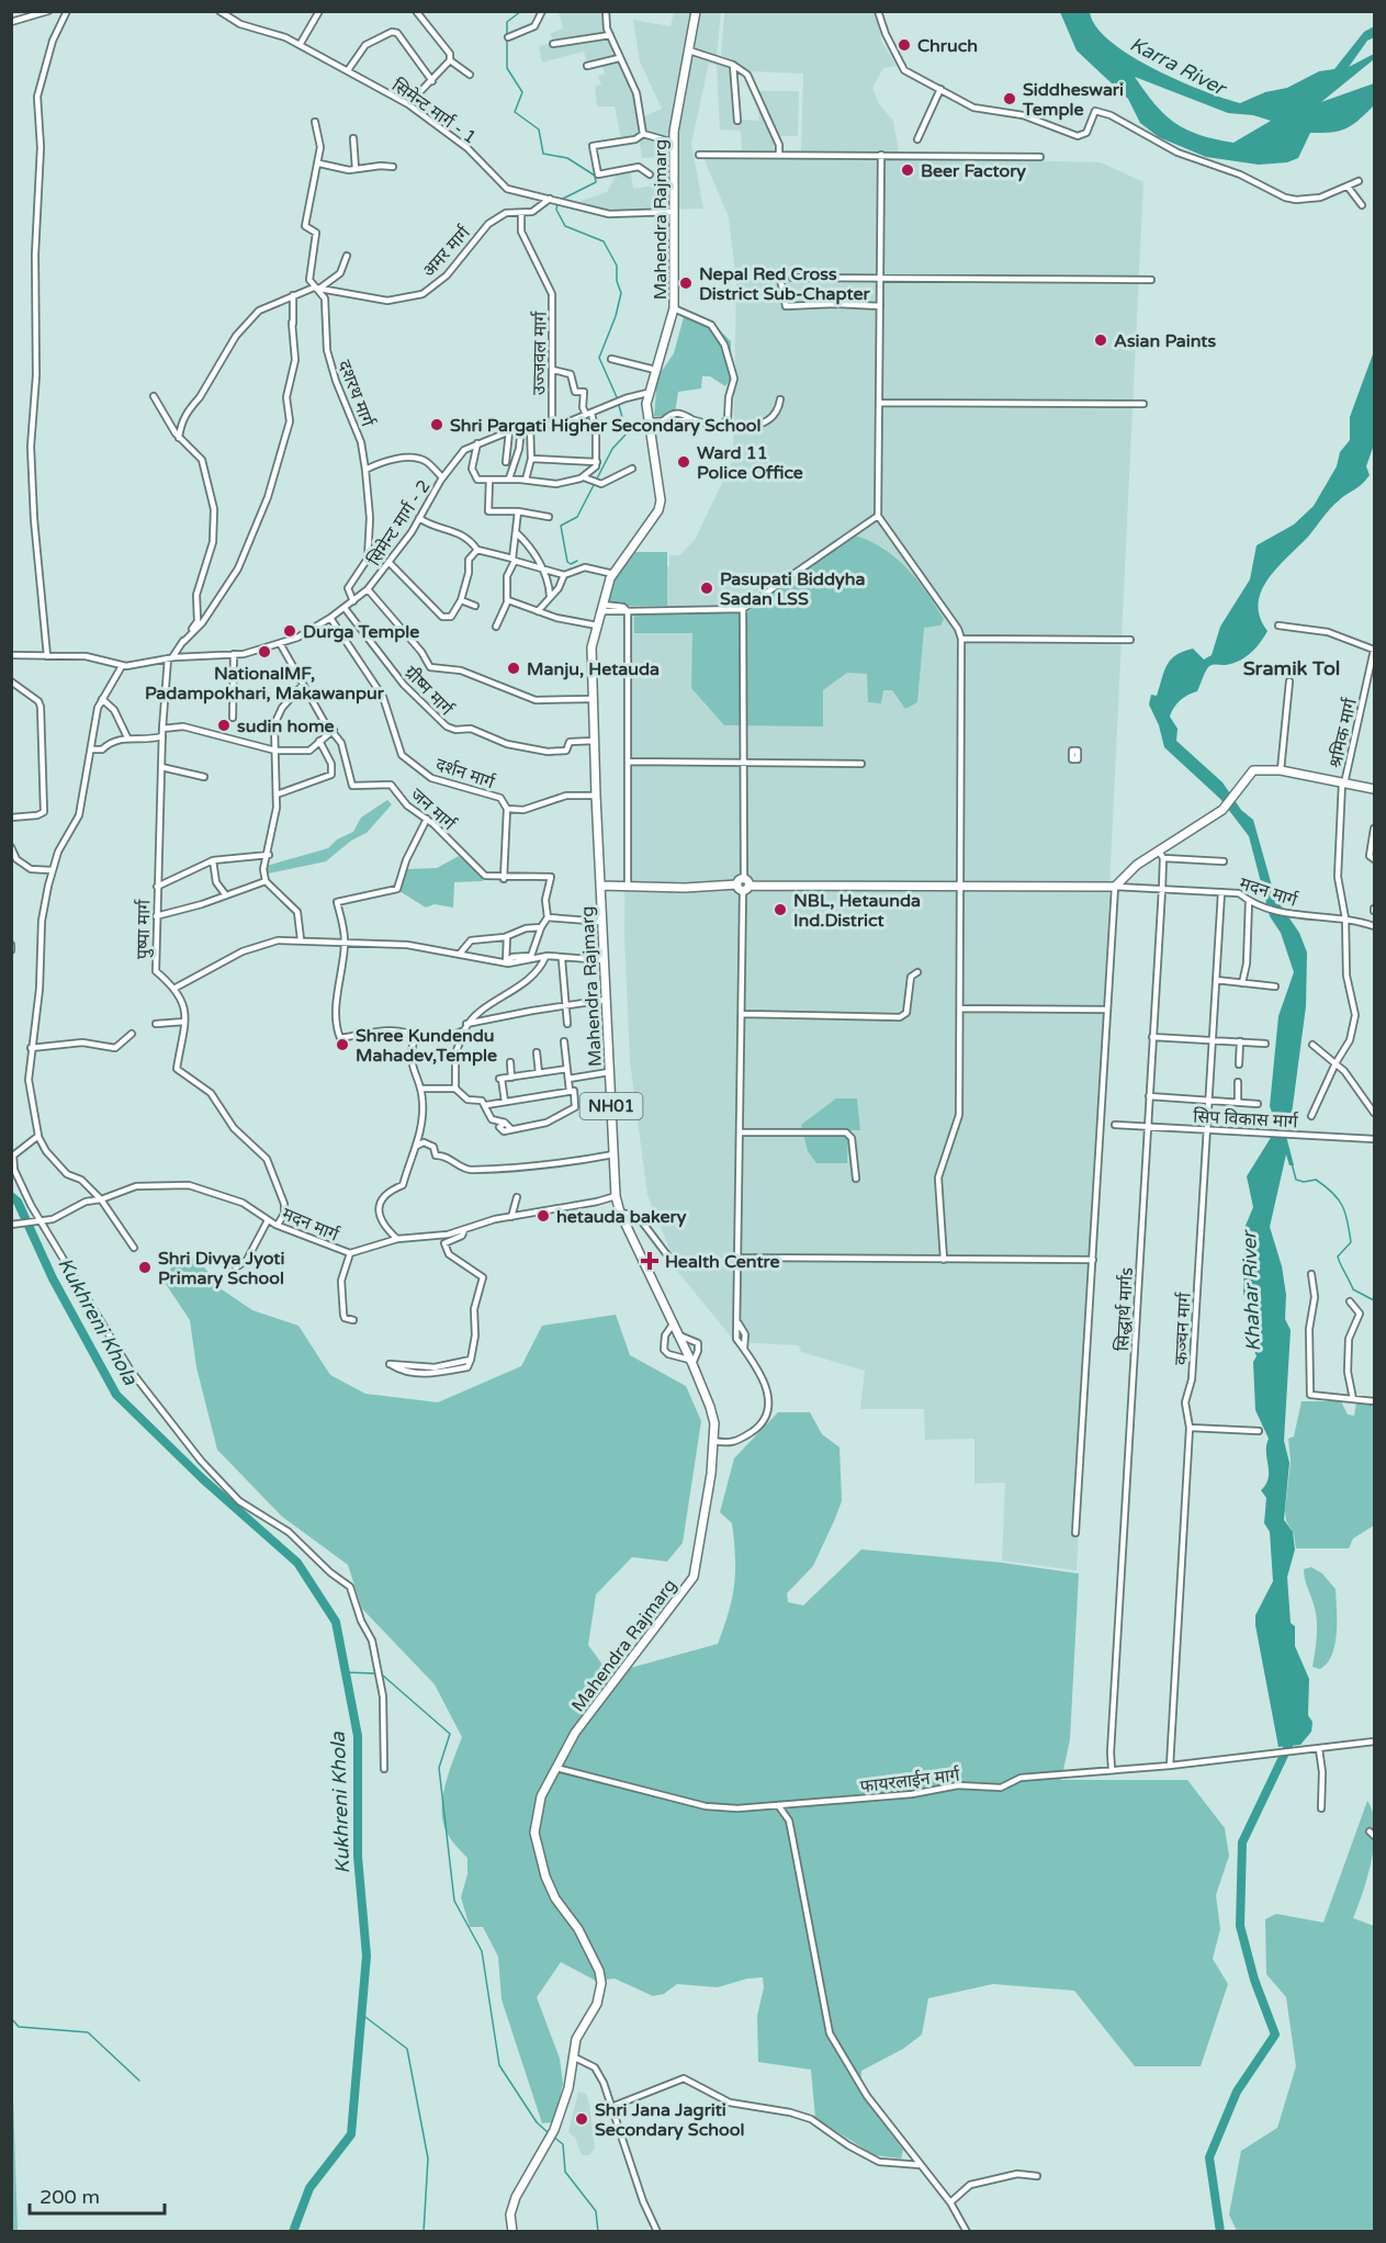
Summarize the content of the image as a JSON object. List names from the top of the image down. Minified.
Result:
{"streets":{"highway":["Mahendra Rajmarg","NH01"],"street":["सिमेन्ट मार्ग - 1","अमर मार्ग","उज्जवल मार्ग","दशरथ मार्ग","सिमेन्ट मार्ग - 2","ग्रीष्म मार्ग","श्रमिक मार्ग","दर्शन मार्ग","जन मार्ग","मदन मार्ग","पुष्पा मार्ग","सिप विकास मार्ग","सिद्धार्थ मार्गs","कञ्चन मार्ग","फायरलाईन मार्ग"]},"crossings":[["सिमेन्ट मार्ग - 1","Mahendra Rajmarg"],["सिमेन्ट मार्ग - 1","अमर मार्ग"],["Mahendra Rajmarg","सिमेन्ट मार्ग - 2"],["Mahendra Rajmarg","ग्रीष्म मार्ग"],["Mahendra Rajmarg","दर्शन मार्ग"],["Mahendra Rajmarg","मदन मार्ग"],["Mahendra Rajmarg","फायरलाईन मार्ग"],["अमर मार्ग","उज्जवल मार्ग"],["अमर मार्ग","दशरथ मार्ग"],["उज्जवल मार्ग","सिमेन्ट मार्ग - 2"],["दशरथ मार्ग","सिमेन्ट मार्ग - 2"],["सिमेन्ट मार्ग - 2","ग्रीष्म मार्ग"],["सिमेन्ट मार्ग - 2","दर्शन मार्ग"],["सिमेन्ट मार्ग - 2","जन मार्ग"],["सिमेन्ट मार्ग - 2","पुष्पा मार्ग"],["श्रमिक मार्ग","मदन मार्ग"],["मदन मार्ग","पुष्पा मार्ग"],["मदन मार्ग","सिद्धार्थ मार्गs"],["मदन मार्ग","कञ्चन मार्ग"],["सिप विकास मार्ग","सिद्धार्थ मार्गs"],["सिप विकास मार्ग","कञ्चन मार्ग"],["सिद्धार्थ मार्गs","फायरलाईन मार्ग"],["कञ्चन मार्ग","फायरलाईन मार्ग"]],"districts":["Sramik Tol"],"water":["Karra River","Khahar River","Kukhreni Khola"],"places":{"other":["Chruch","Siddheswari Temple","Beer Factory","Nepal Red Cross District Sub-Chapter","Asian Paints","Shri Pargati Higher Secondary School","Ward 11 Police Office","Pasupati Biddyha Sadan LSS","Durga Temple","NationalMF, Padampokhari, Makawanpur","Manju, Hetauda","sudin home","NBL, Hetaunda Ind.District","Shree Kundendu Mahadev,Temple","hetauda bakery","Shri Divya Jyoti Primary School","Shri Jana Jagriti Secondary School"],"health":["Health Centre"]},"scale_bar":"200 m"}
